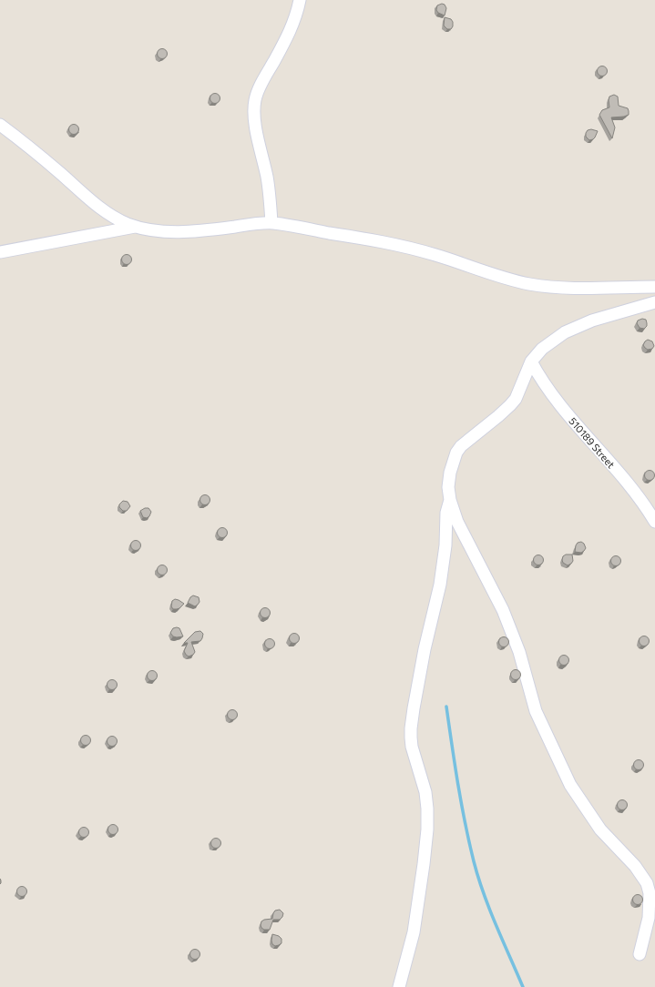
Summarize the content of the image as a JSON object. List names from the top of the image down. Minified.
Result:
{"streets":{"street":["510189 Street"]}}
